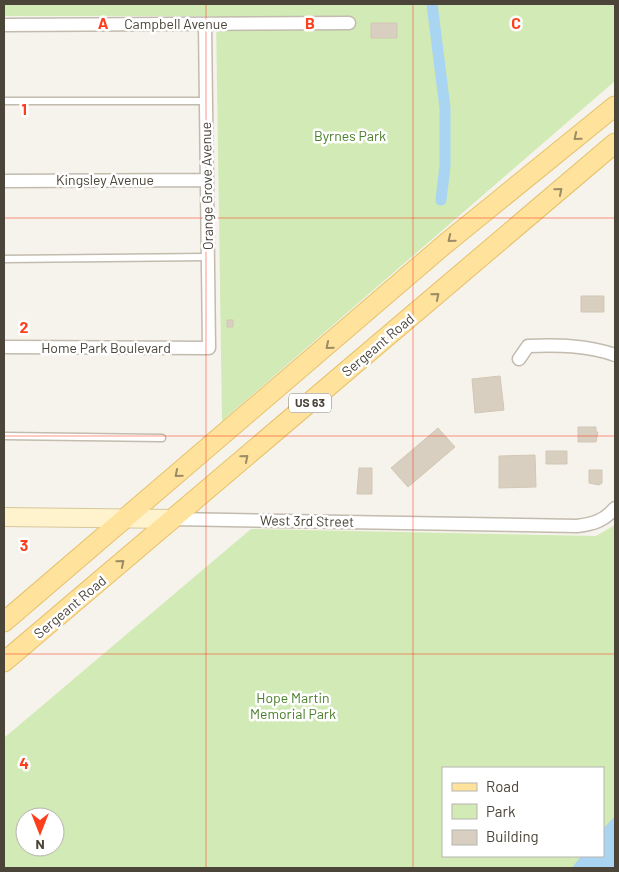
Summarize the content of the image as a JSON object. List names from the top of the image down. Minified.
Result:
{"streets":{"main road":["Sergeant Road","US 63"],"street":["Campbell Avenue","Kingsley Avenue","Orange Grove Avenue","Home Park Boulevard","West 3rd Street"]},"crossings":[["Campbell Avenue","Orange Grove Avenue"],["Kingsley Avenue","Orange Grove Avenue"],["Orange Grove Avenue","Home Park Boulevard"],["Sergeant Road","West 3rd Street"],["US 63","West 3rd Street"]],"parks":["Byrnes Park","Hope Martin Memorial Park"],"legend":["Road","Park","Building"],"north":"bottom","grid":{"columns":["A","B","C"],"rows":["1","2","3","4"]}}
